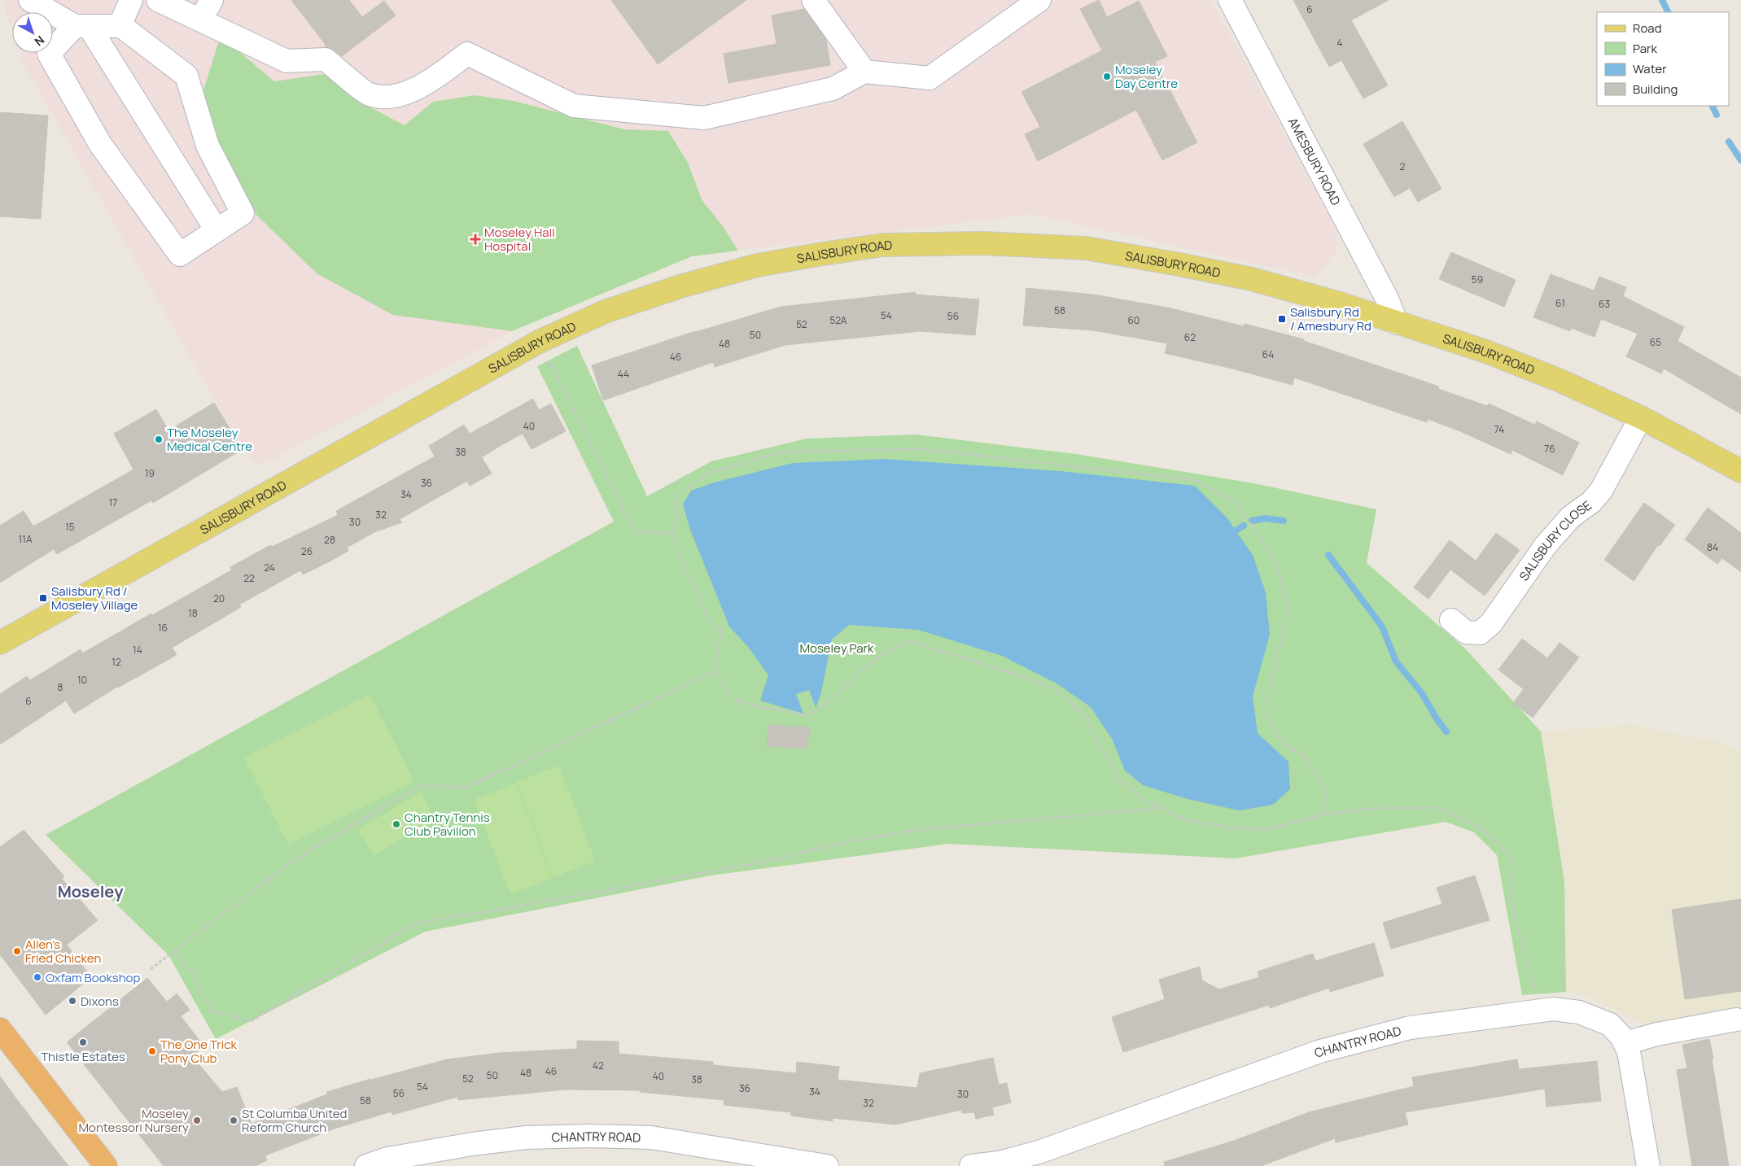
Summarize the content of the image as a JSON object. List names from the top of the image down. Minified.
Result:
{"streets":{"main road":["SALISBURY ROAD"],"street":["AMESBURY ROAD","SALISBURY CLOSE","CHANTRY ROAD"]},"crossings":[["AMESBURY ROAD","SALISBURY ROAD"],["SALISBURY ROAD","SALISBURY CLOSE"]],"districts":["Moseley"],"parks":["Moseley Park"],"places":{"other":["Moseley Day Centre","The Moseley Medical Centre","Chantry Tennis Club Pavilion","Allen's Fried Chicken","Oxfam Bookshop","Dixons","Thistle Estates","The One Trick Pony Club","Moseley Montessori Nursery","St Columba United Reform Church"],"health":["Moseley Hall Hospital"],"transit":["Salisbury Rd / Amesbury Rd","Salisbury Rd / Moseley Village"]},"house_numbers":["6","4","2","59","61","63","58","54","56","52A","60","52","50","62","65","48","64","46","44","40","74","76","38","19","36","34","17","32","30","15","11A","28","84","26","24","22","20","18","16","14","12","10","8","6","42","46","48","50","40","52","38","54","36","34","56","30","58","32"],"legend":["Road","Park","Water","Building"],"north":"bottom right"}
